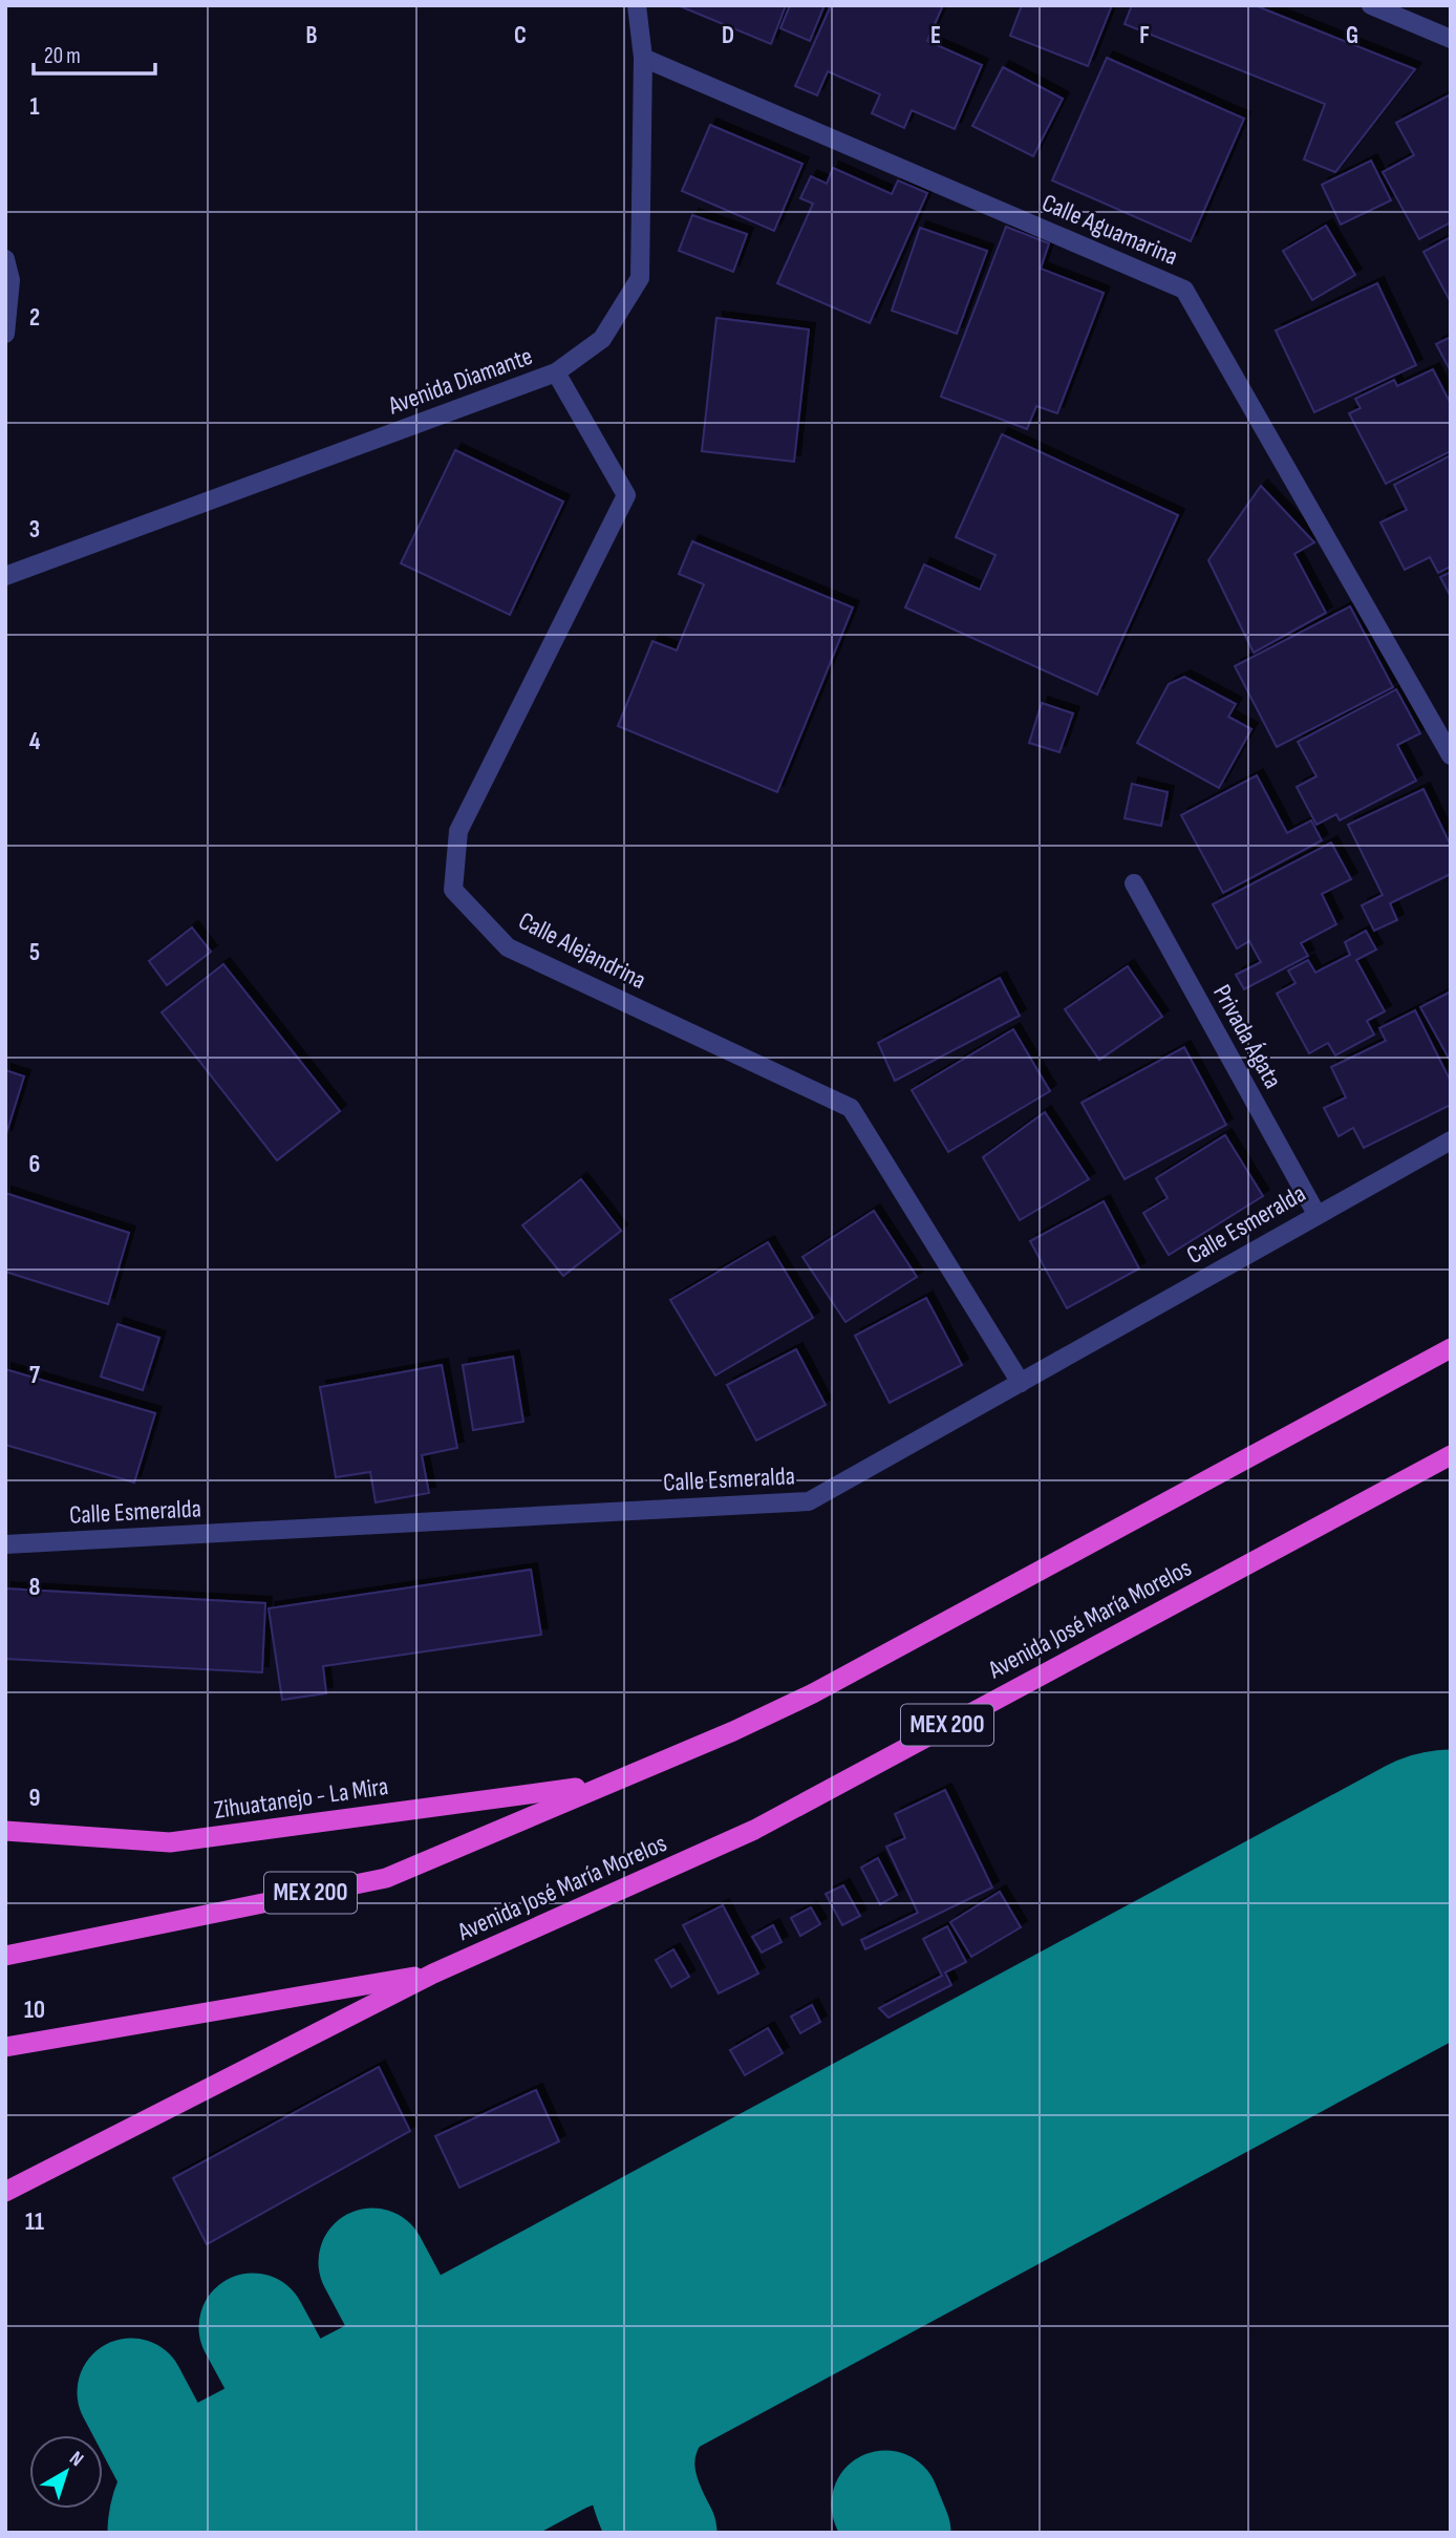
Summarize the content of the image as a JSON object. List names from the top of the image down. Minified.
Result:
{"streets":{"highway":["Avenida José María Morelos","MEX 200","Zihuatanejo - La Mira"],"street":["Calle Aguamarina","Avenida Diamante","Calle Alejandrina","Privada Ágata","Calle Esmeralda"]},"crossings":[["Calle Aguamarina","Avenida Diamante"],["Avenida Diamante","Calle Alejandrina"],["Calle Alejandrina","Calle Esmeralda"],["Privada Ágata","Calle Esmeralda"],["Avenida José María Morelos","MEX 200"],["MEX 200","Zihuatanejo - La Mira"]],"scale_bar":"20 m","north":"top right","grid":{"columns":["B","C","D","E","F","G"],"rows":["1","2","3","4","5","6","7","8","9","10","11"]}}
